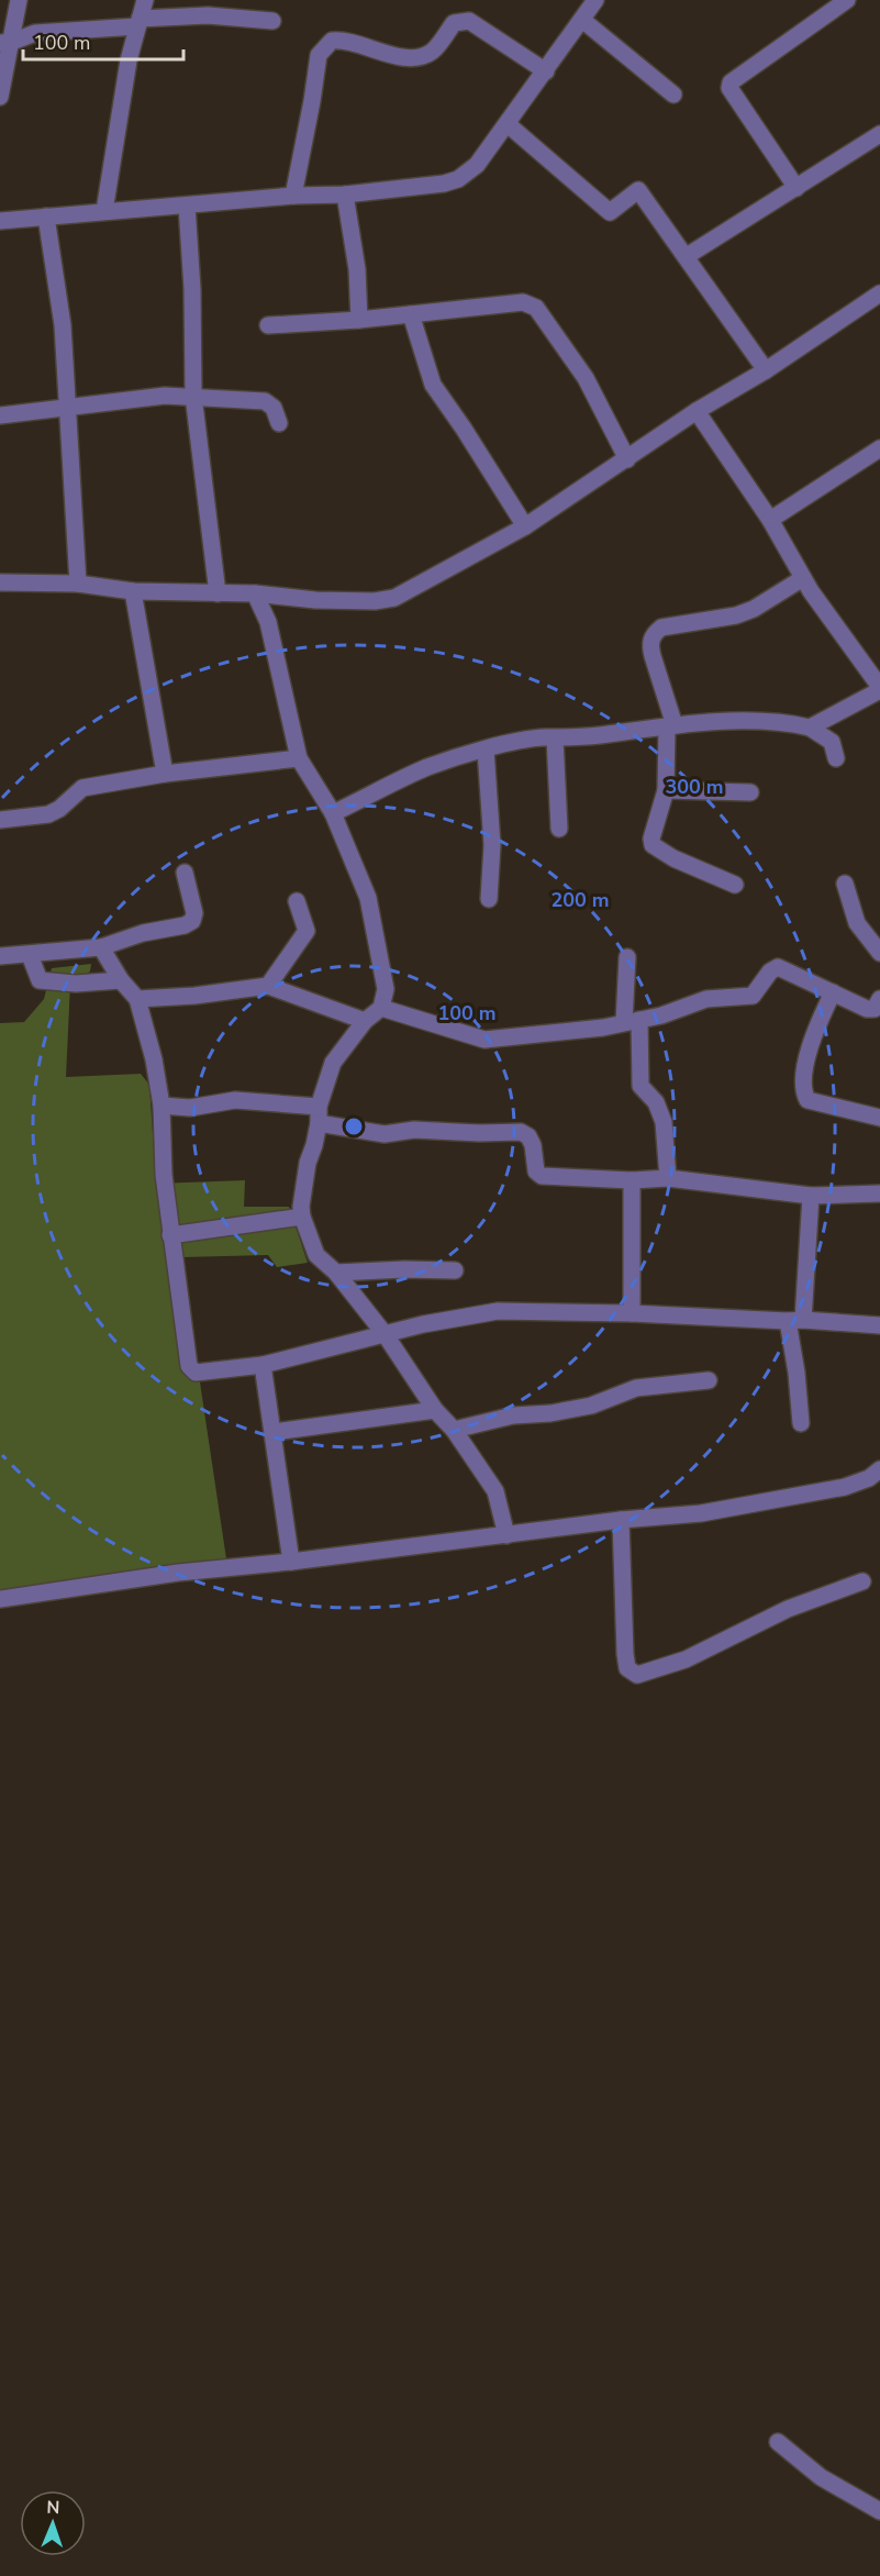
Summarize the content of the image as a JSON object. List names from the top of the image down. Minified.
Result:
{"scale_bar":"100 m","north":"top","rings":["300 m","200 m","100 m"]}
